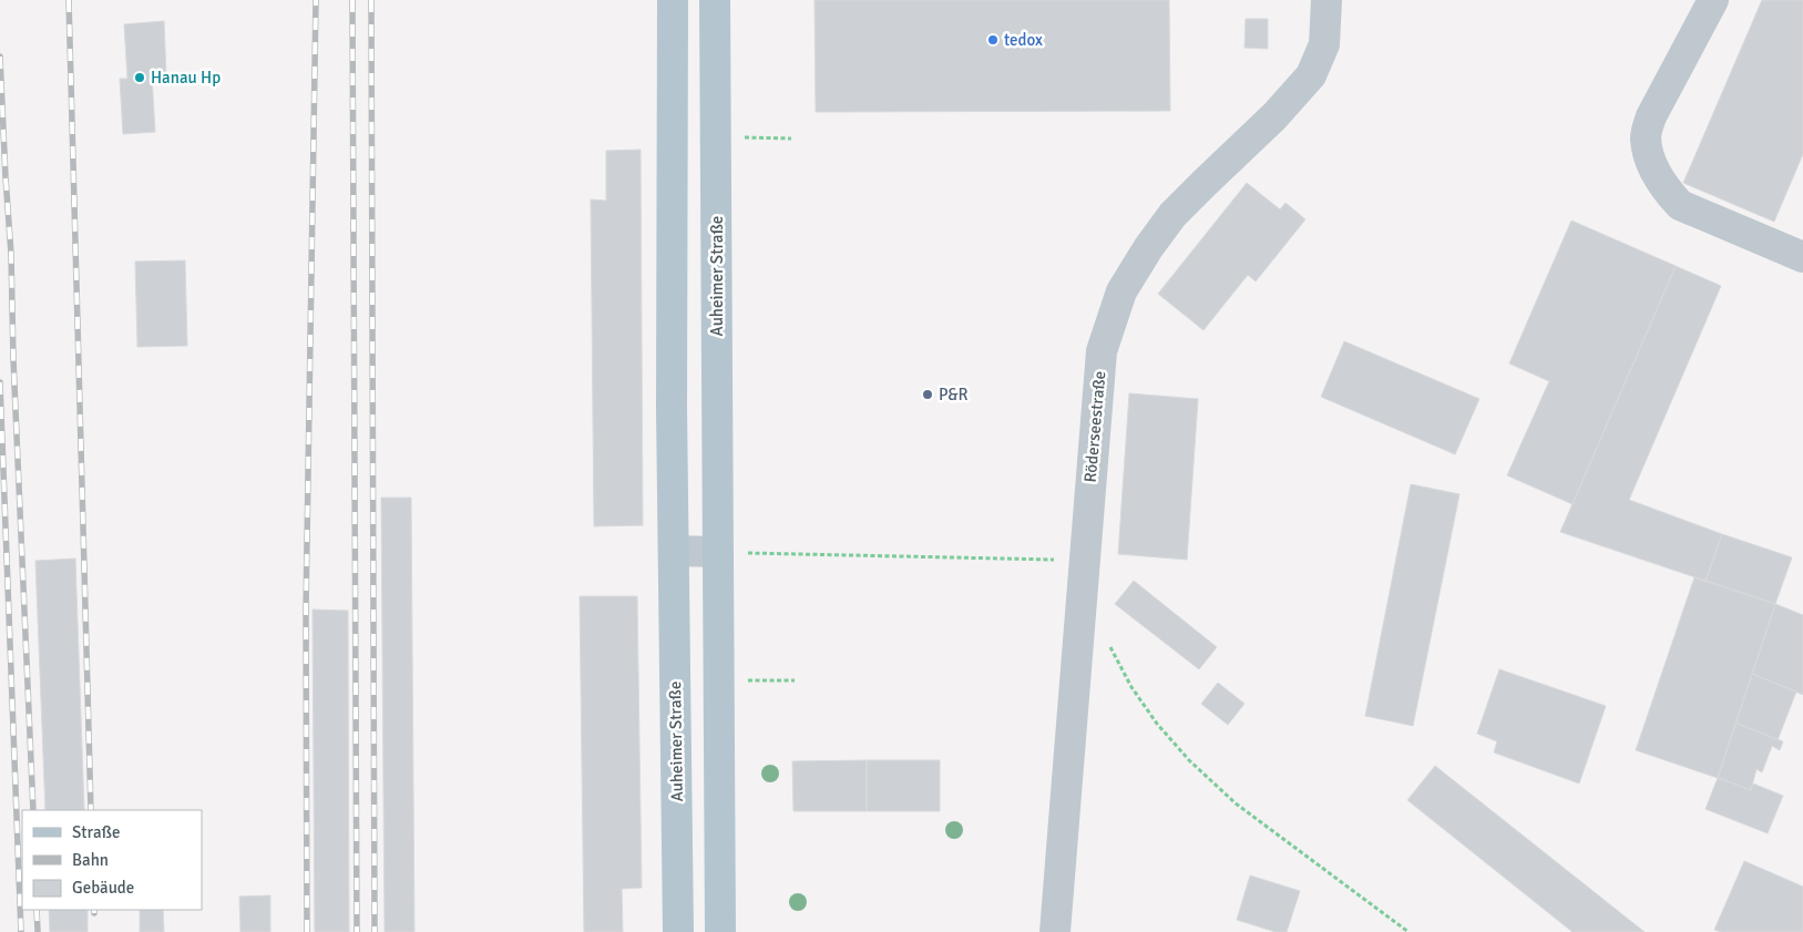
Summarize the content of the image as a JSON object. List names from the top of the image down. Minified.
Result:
{"streets":{"main road":["Auheimer Straße"],"street":["Röderseestraße"]},"places":["tedox","Hanau Hp","P&R"],"legend":["Straße","Bahn","Gebäude"]}
